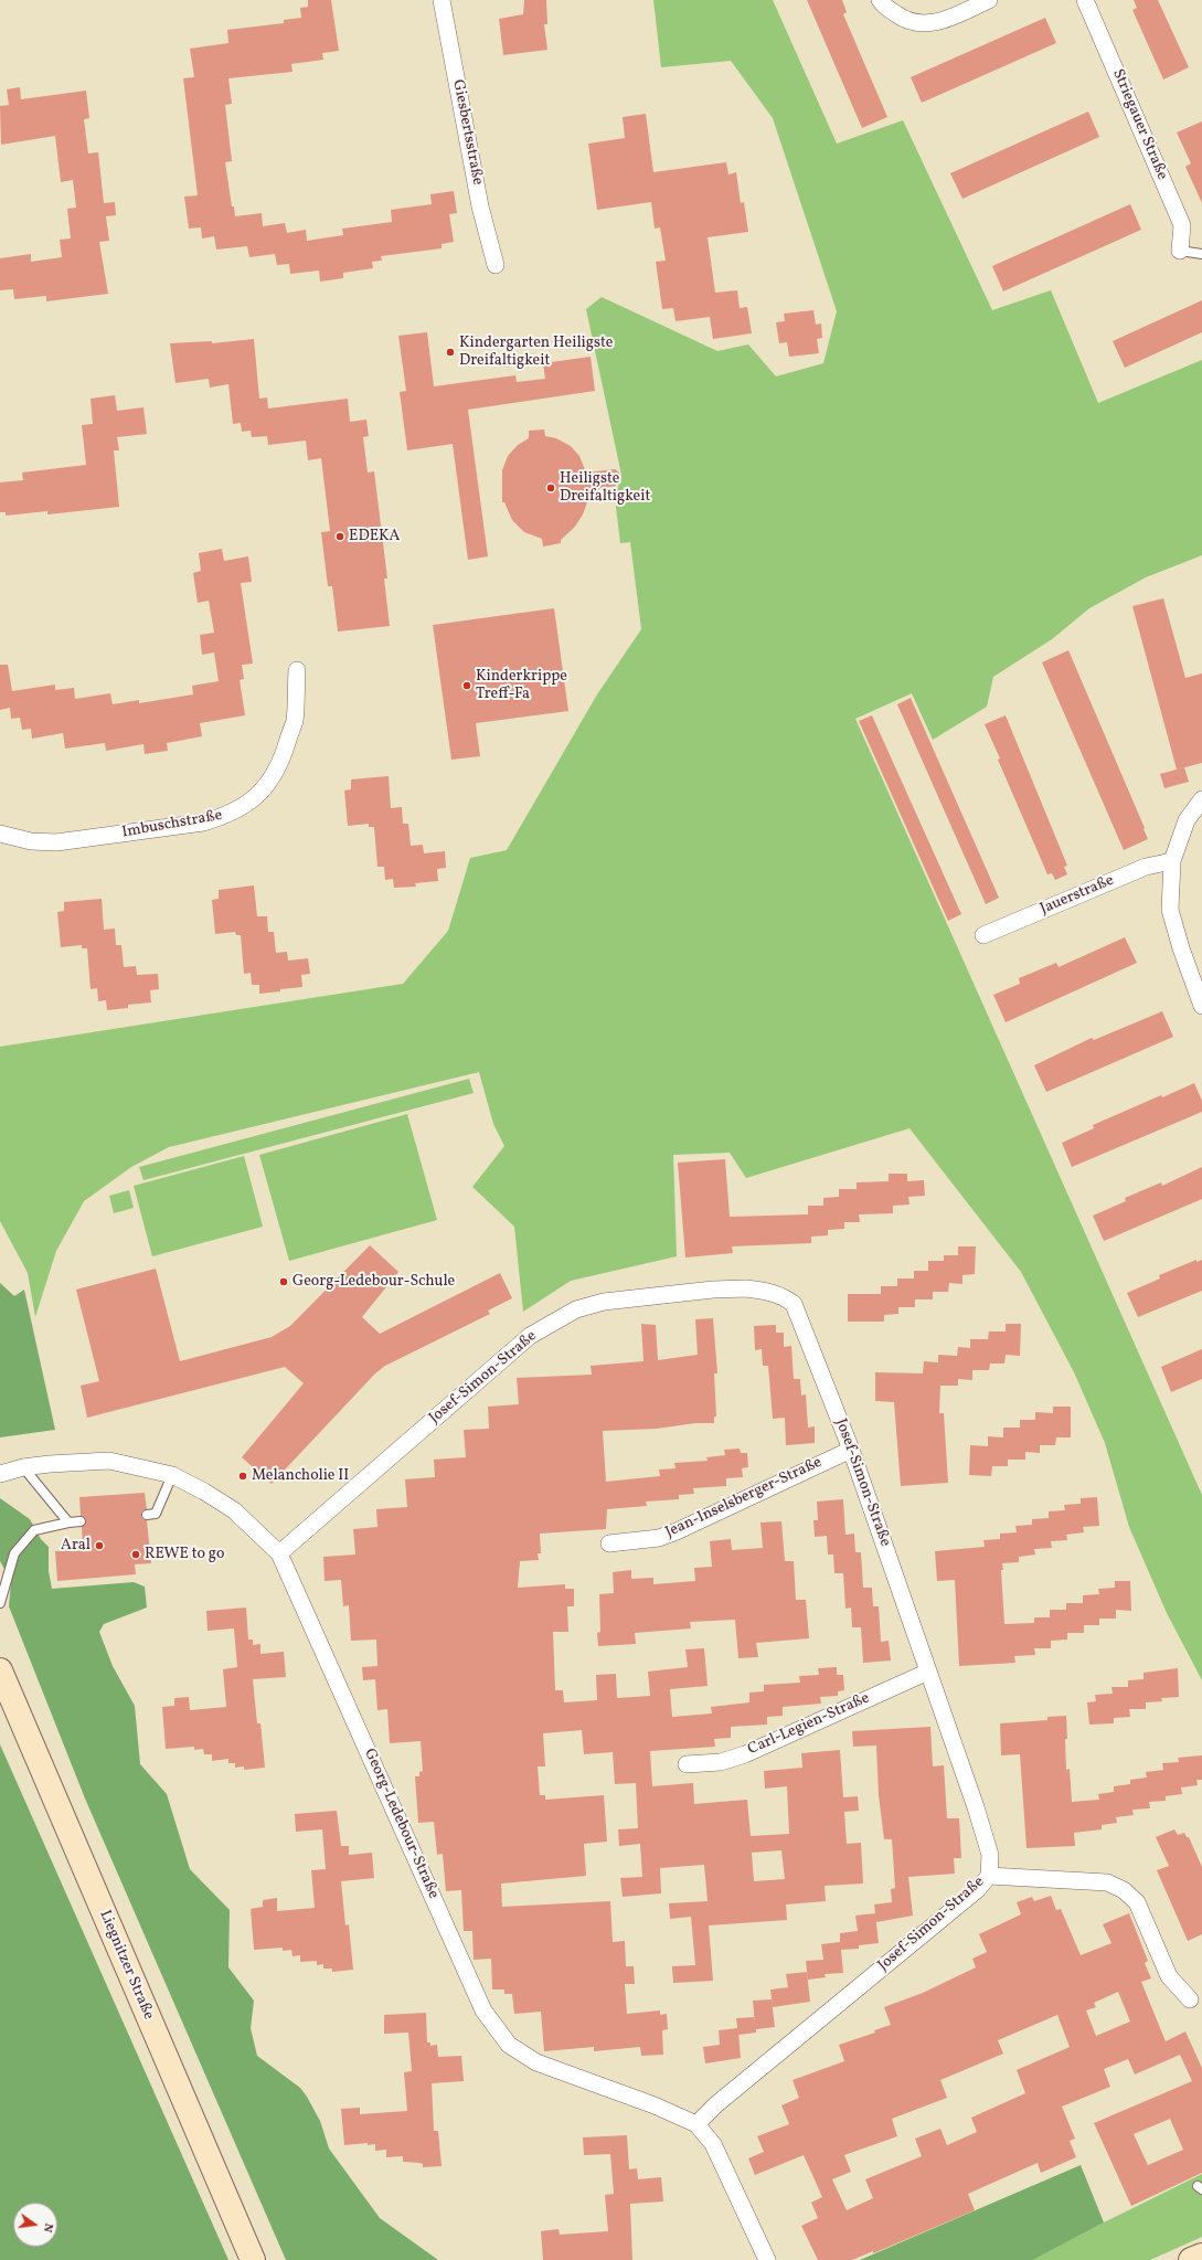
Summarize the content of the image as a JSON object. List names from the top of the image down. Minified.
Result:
{"streets":{"main road":["Liegnitzer Straße"],"street":["Striegauer Straße","Giesbertsstraße","Imbuschstraße","Jauerstraße","Josef-Simon-Straße","Jean-Inselsberger-Straße","Carl-Legien-Straße","Georg-Ledebour-Straße"]},"crossings":[["Josef-Simon-Straße","Jean-Inselsberger-Straße"],["Josef-Simon-Straße","Carl-Legien-Straße"],["Josef-Simon-Straße","Georg-Ledebour-Straße"]],"places":["Kindergarten Heiligste Dreifaltigkeit","Heiligste Dreifaltigkeit","EDEKA","Kinderkrippe Treff-Fa","Georg-Ledebour-Schule","Melancholie II","Aral","REWE to go"],"north":"right"}
